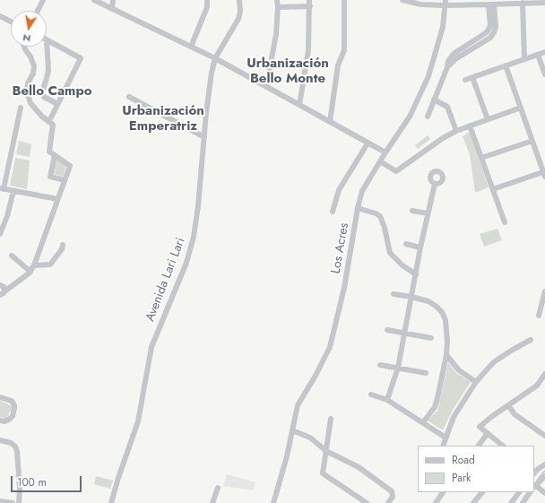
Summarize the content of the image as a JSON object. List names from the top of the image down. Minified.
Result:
{"streets":{"street":["Los Acres","Avenida Lari Lari"]},"districts":["Urbanización Bello Monte","Bello Campo","Urbanización Emperatriz"],"legend":["Road","Park"],"scale_bar":"100 m","north":"bottom"}
